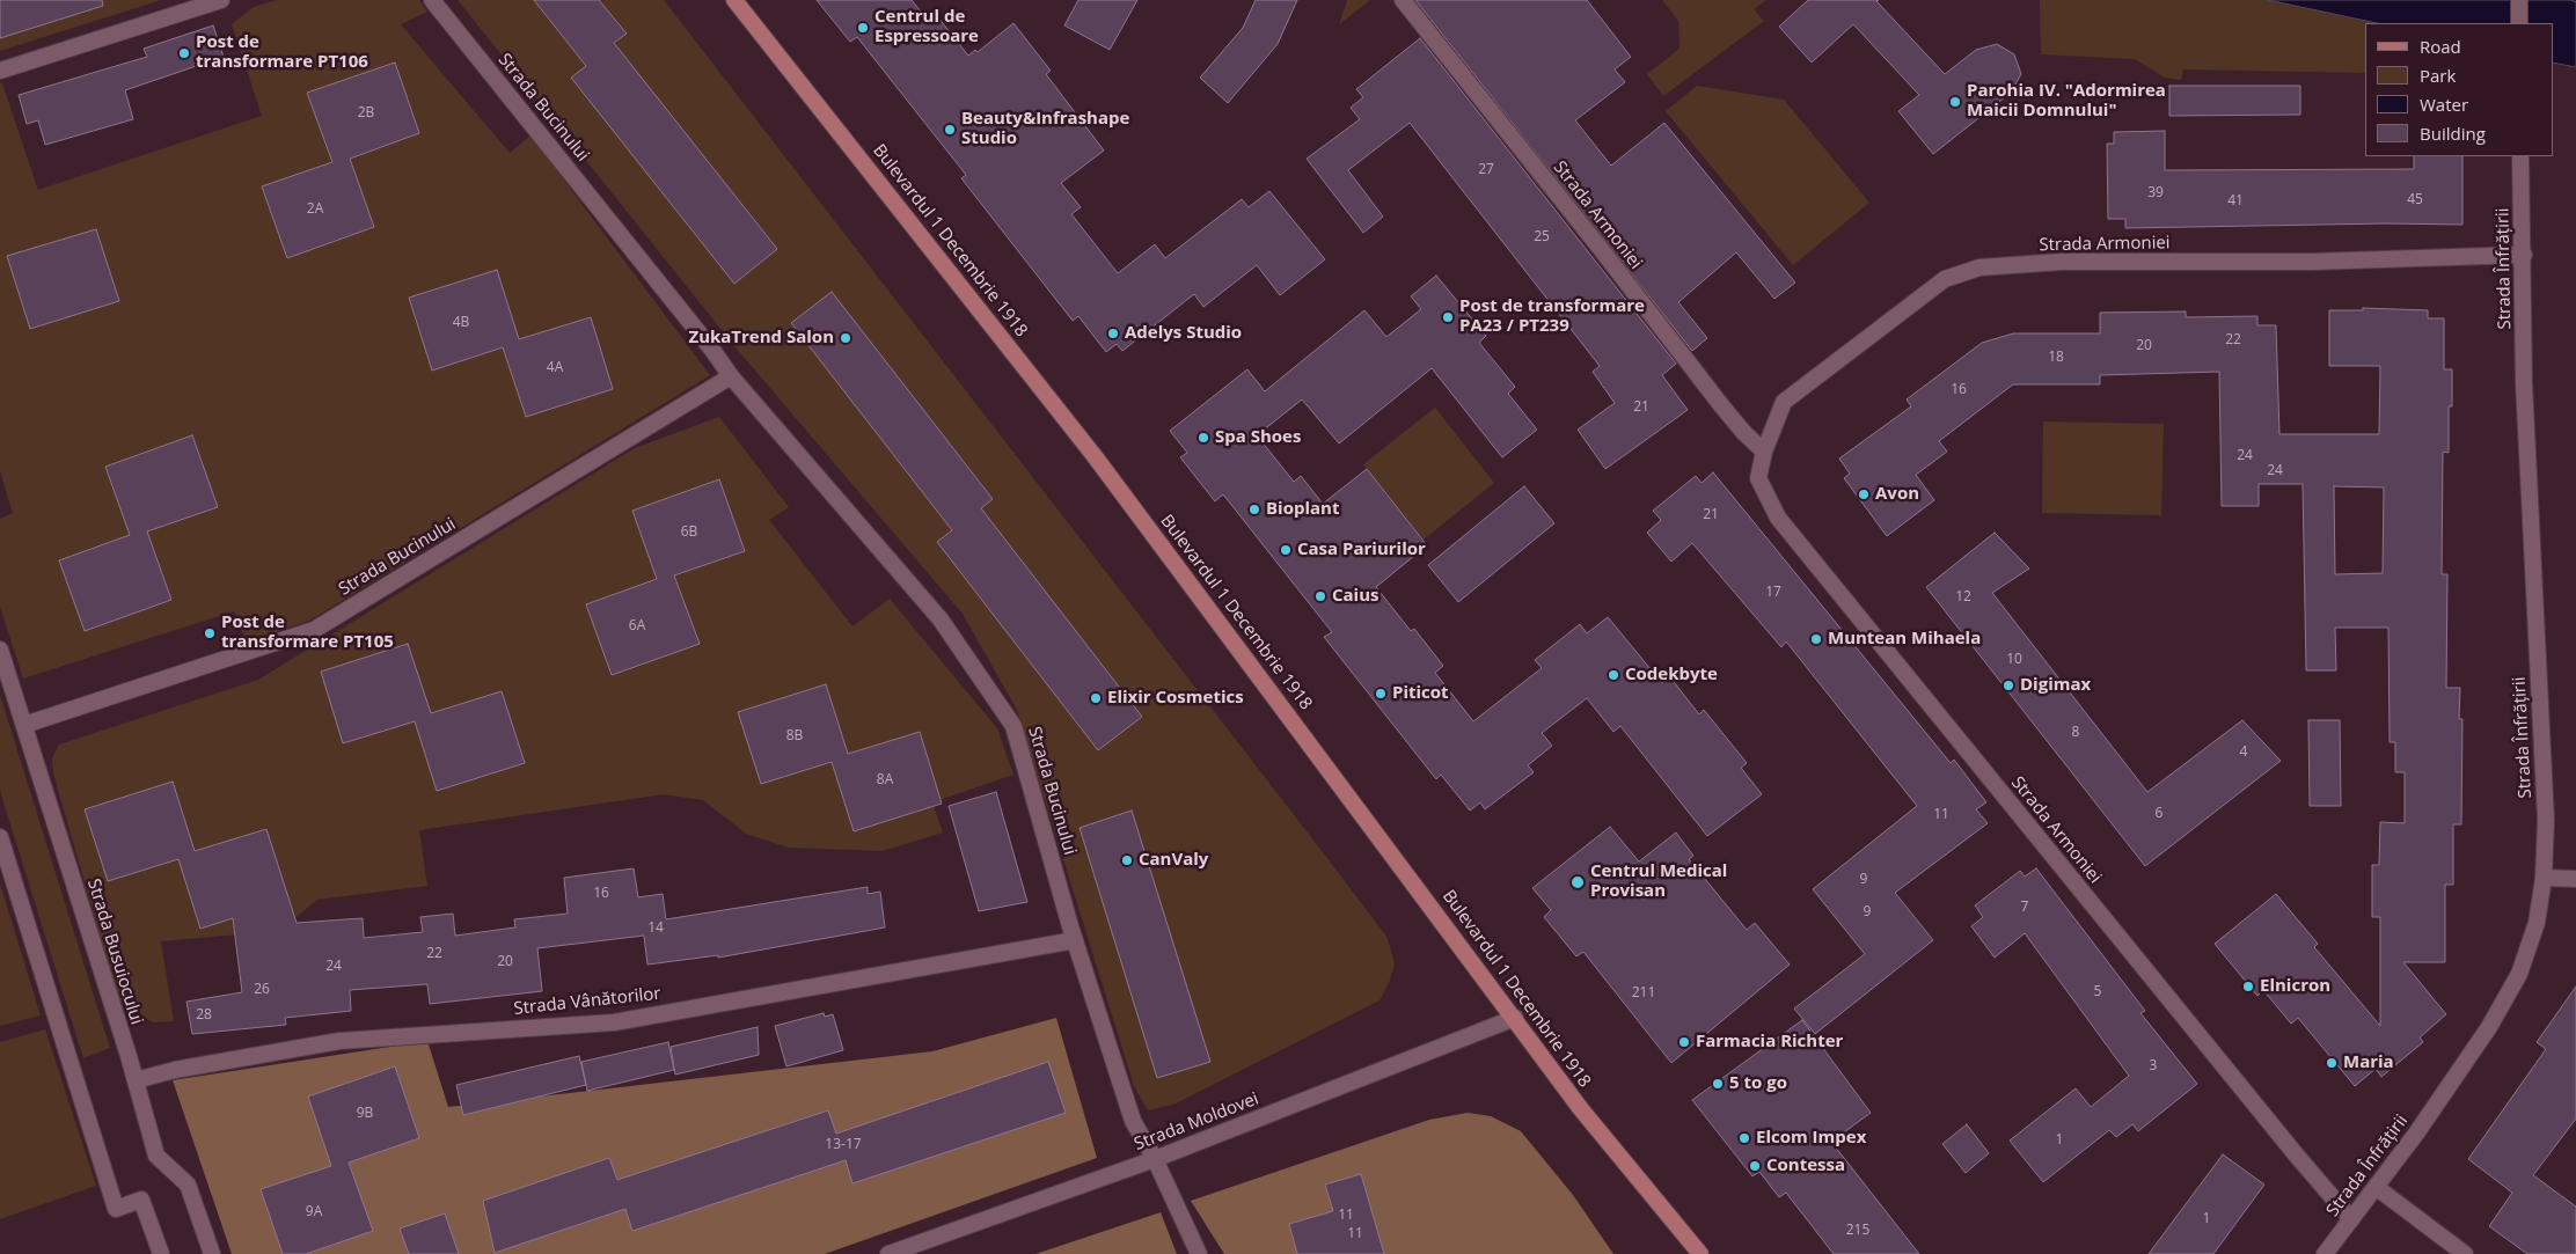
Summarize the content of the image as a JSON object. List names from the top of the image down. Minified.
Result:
{"streets":{"main road":["Bulevardul 1 Decembrie 1918"],"street":["Strada Bucinului","Strada Armoniei","Strada Înfrățirii","Strada Busuiocului","Strada Vânătorilor","Strada Moldovei"]},"crossings":[["Strada Bucinului","Strada Busuiocului"],["Strada Bucinului","Strada Vânătorilor"],["Strada Bucinului","Strada Moldovei"],["Strada Armoniei","Strada Înfrățirii"],["Bulevardul 1 Decembrie 1918","Strada Moldovei"],["Strada Busuiocului","Strada Vânătorilor"]],"places":["Centrul de Espressoare","Post de transformare PT106","Parohia IV. \"Adormirea Maicii Domnului\"","Beauty&Infrashape Studio","Post de transformare PA23 / PT239","Adelys Studio","ZukaTrend Salon","Spa Shoes","Avon","Bioplant","Casa Pariurilor","Caius","Post de transformare PT105","Muntean Mihaela","Codekbyte","Digimax","Piticot","Elixir Cosmetics","CanValy","Centrul Medical Provisan","Elnicron","Farmacia Richter","Maria","5 to go","Elcom Impex","Contessa"],"house_numbers":["2B","27","39","45","41","2A","25","4B","22","20","18","4A","16","21","24","24","21","6B","17","12","6A","10","8","8B","4","8A","6","11","9","16","7","9","14","22","20","24","26","5","211","28","3","9B","1","13-17","9A","11","1","215","11"],"legend":["Road","Park","Water","Building"]}
